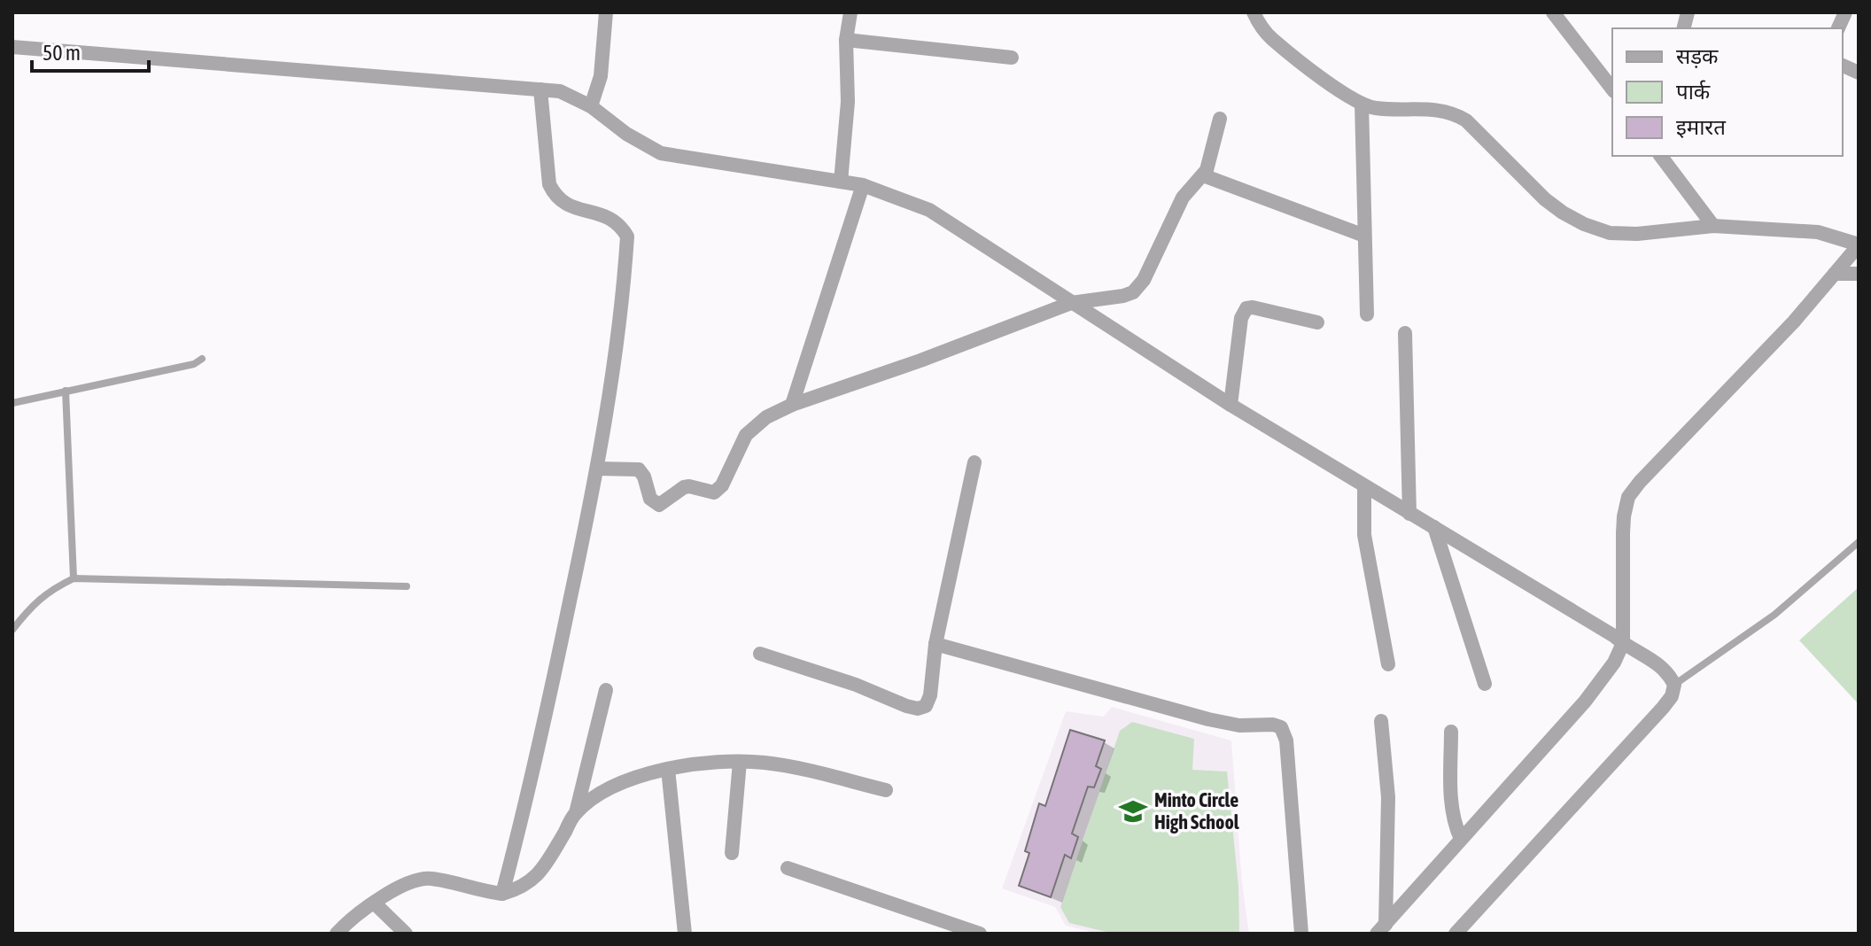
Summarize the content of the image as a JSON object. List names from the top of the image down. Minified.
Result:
{"places":{"school or university":["Minto Circle High School"]},"legend":["सड़क","पार्क","इमारत"],"scale_bar":"50 m"}
